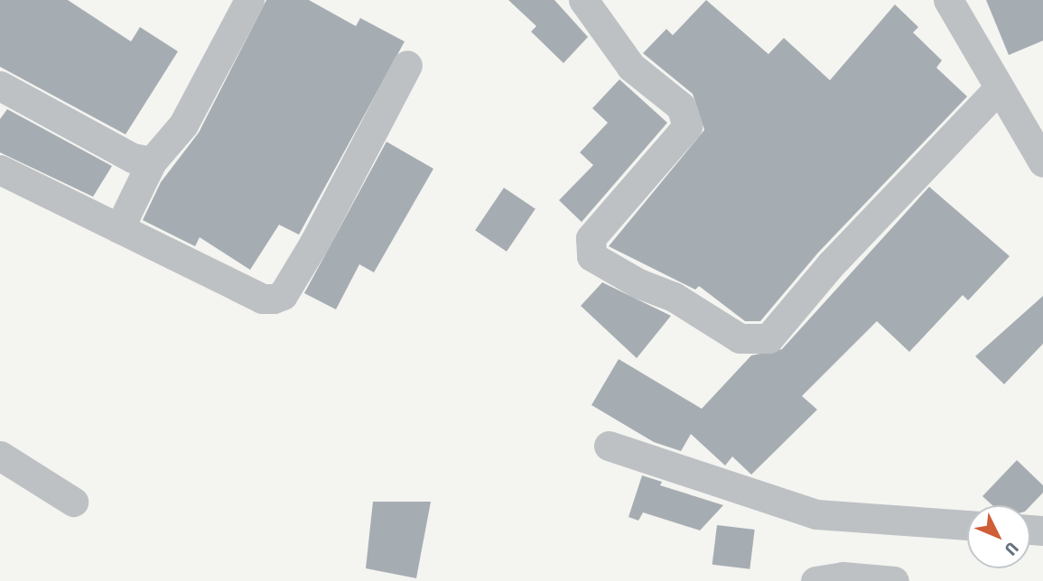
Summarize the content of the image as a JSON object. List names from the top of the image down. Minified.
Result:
{"north":"bottom right"}
